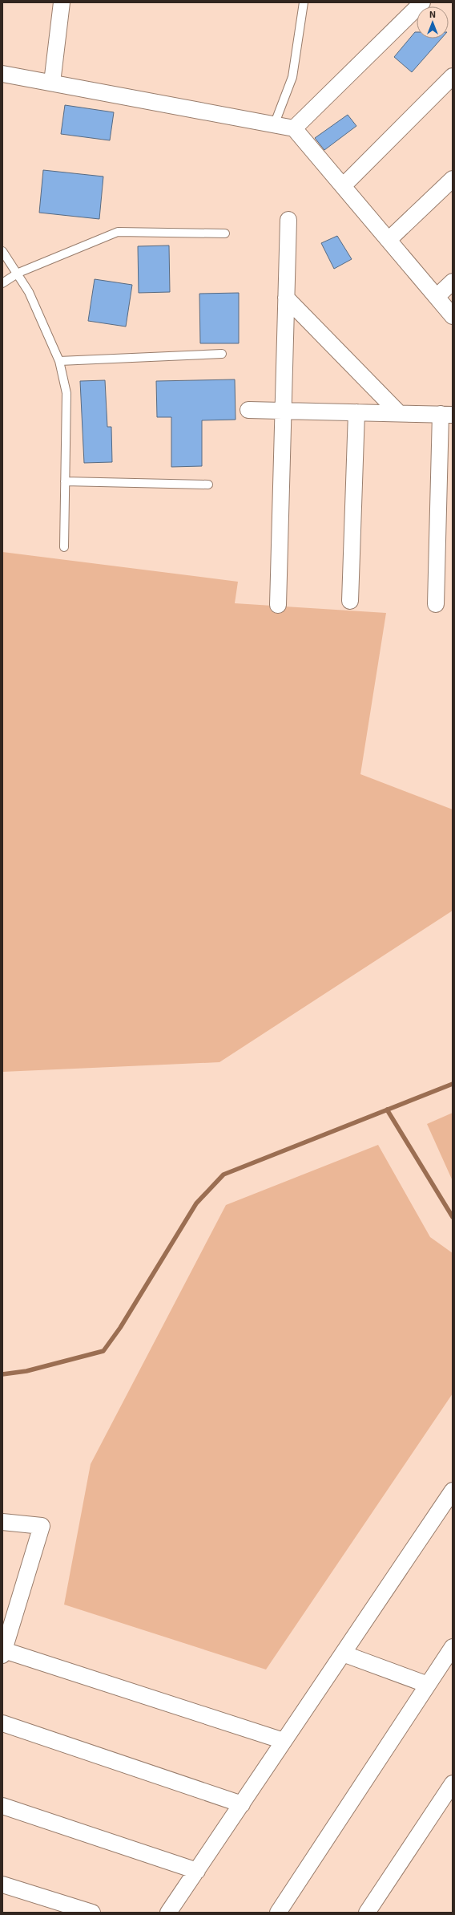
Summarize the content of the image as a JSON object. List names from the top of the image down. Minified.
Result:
{"north":"top"}
